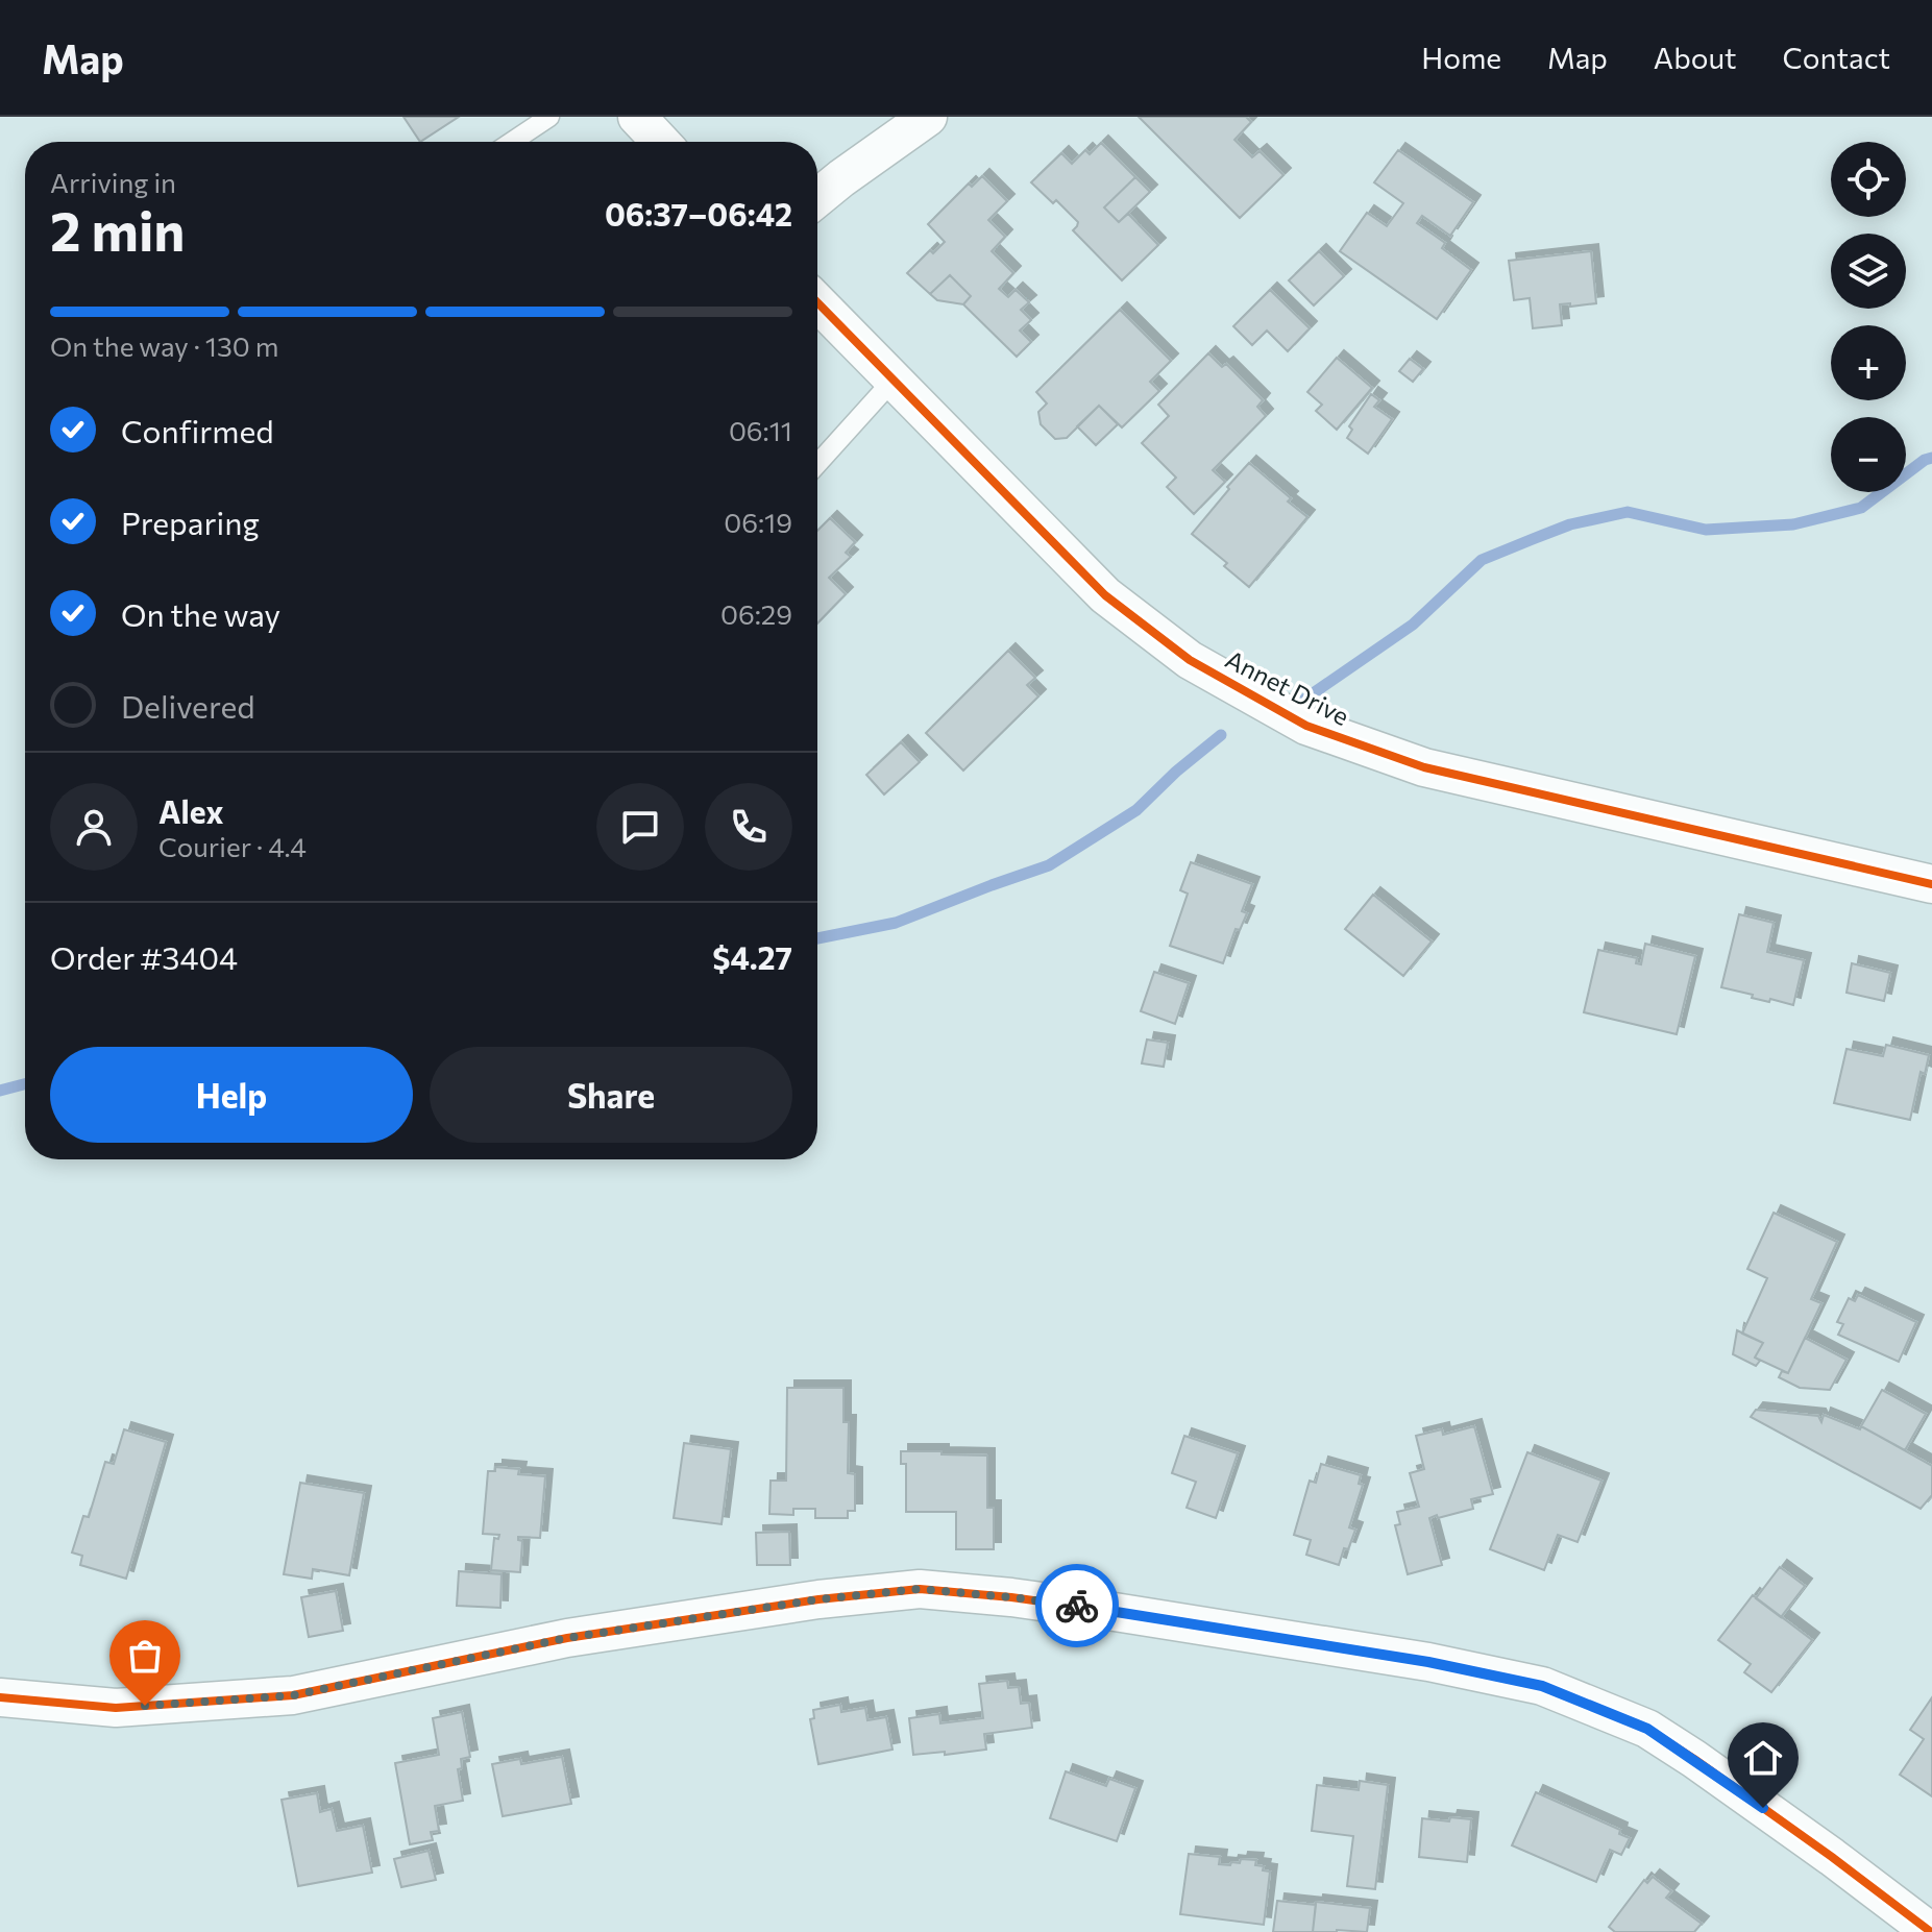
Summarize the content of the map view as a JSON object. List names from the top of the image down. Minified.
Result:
{"streets":{"street":["Annet Drive"]},"page":{"header":"Map","nav":["Home","Map","About","Contact"],"map_buttons":["+","−"],"heading":["2 min","Arriving in","06:37–06:42"],"panel":["Alex","Courier · 4.4","Order #3404","$4.27"],"bar":"On the way · 130 m","list":[["Confirmed","06:11"],["Preparing","06:19"],["On the way","06:29"],"Delivered"],"buttons":["Help","Share"]}}
